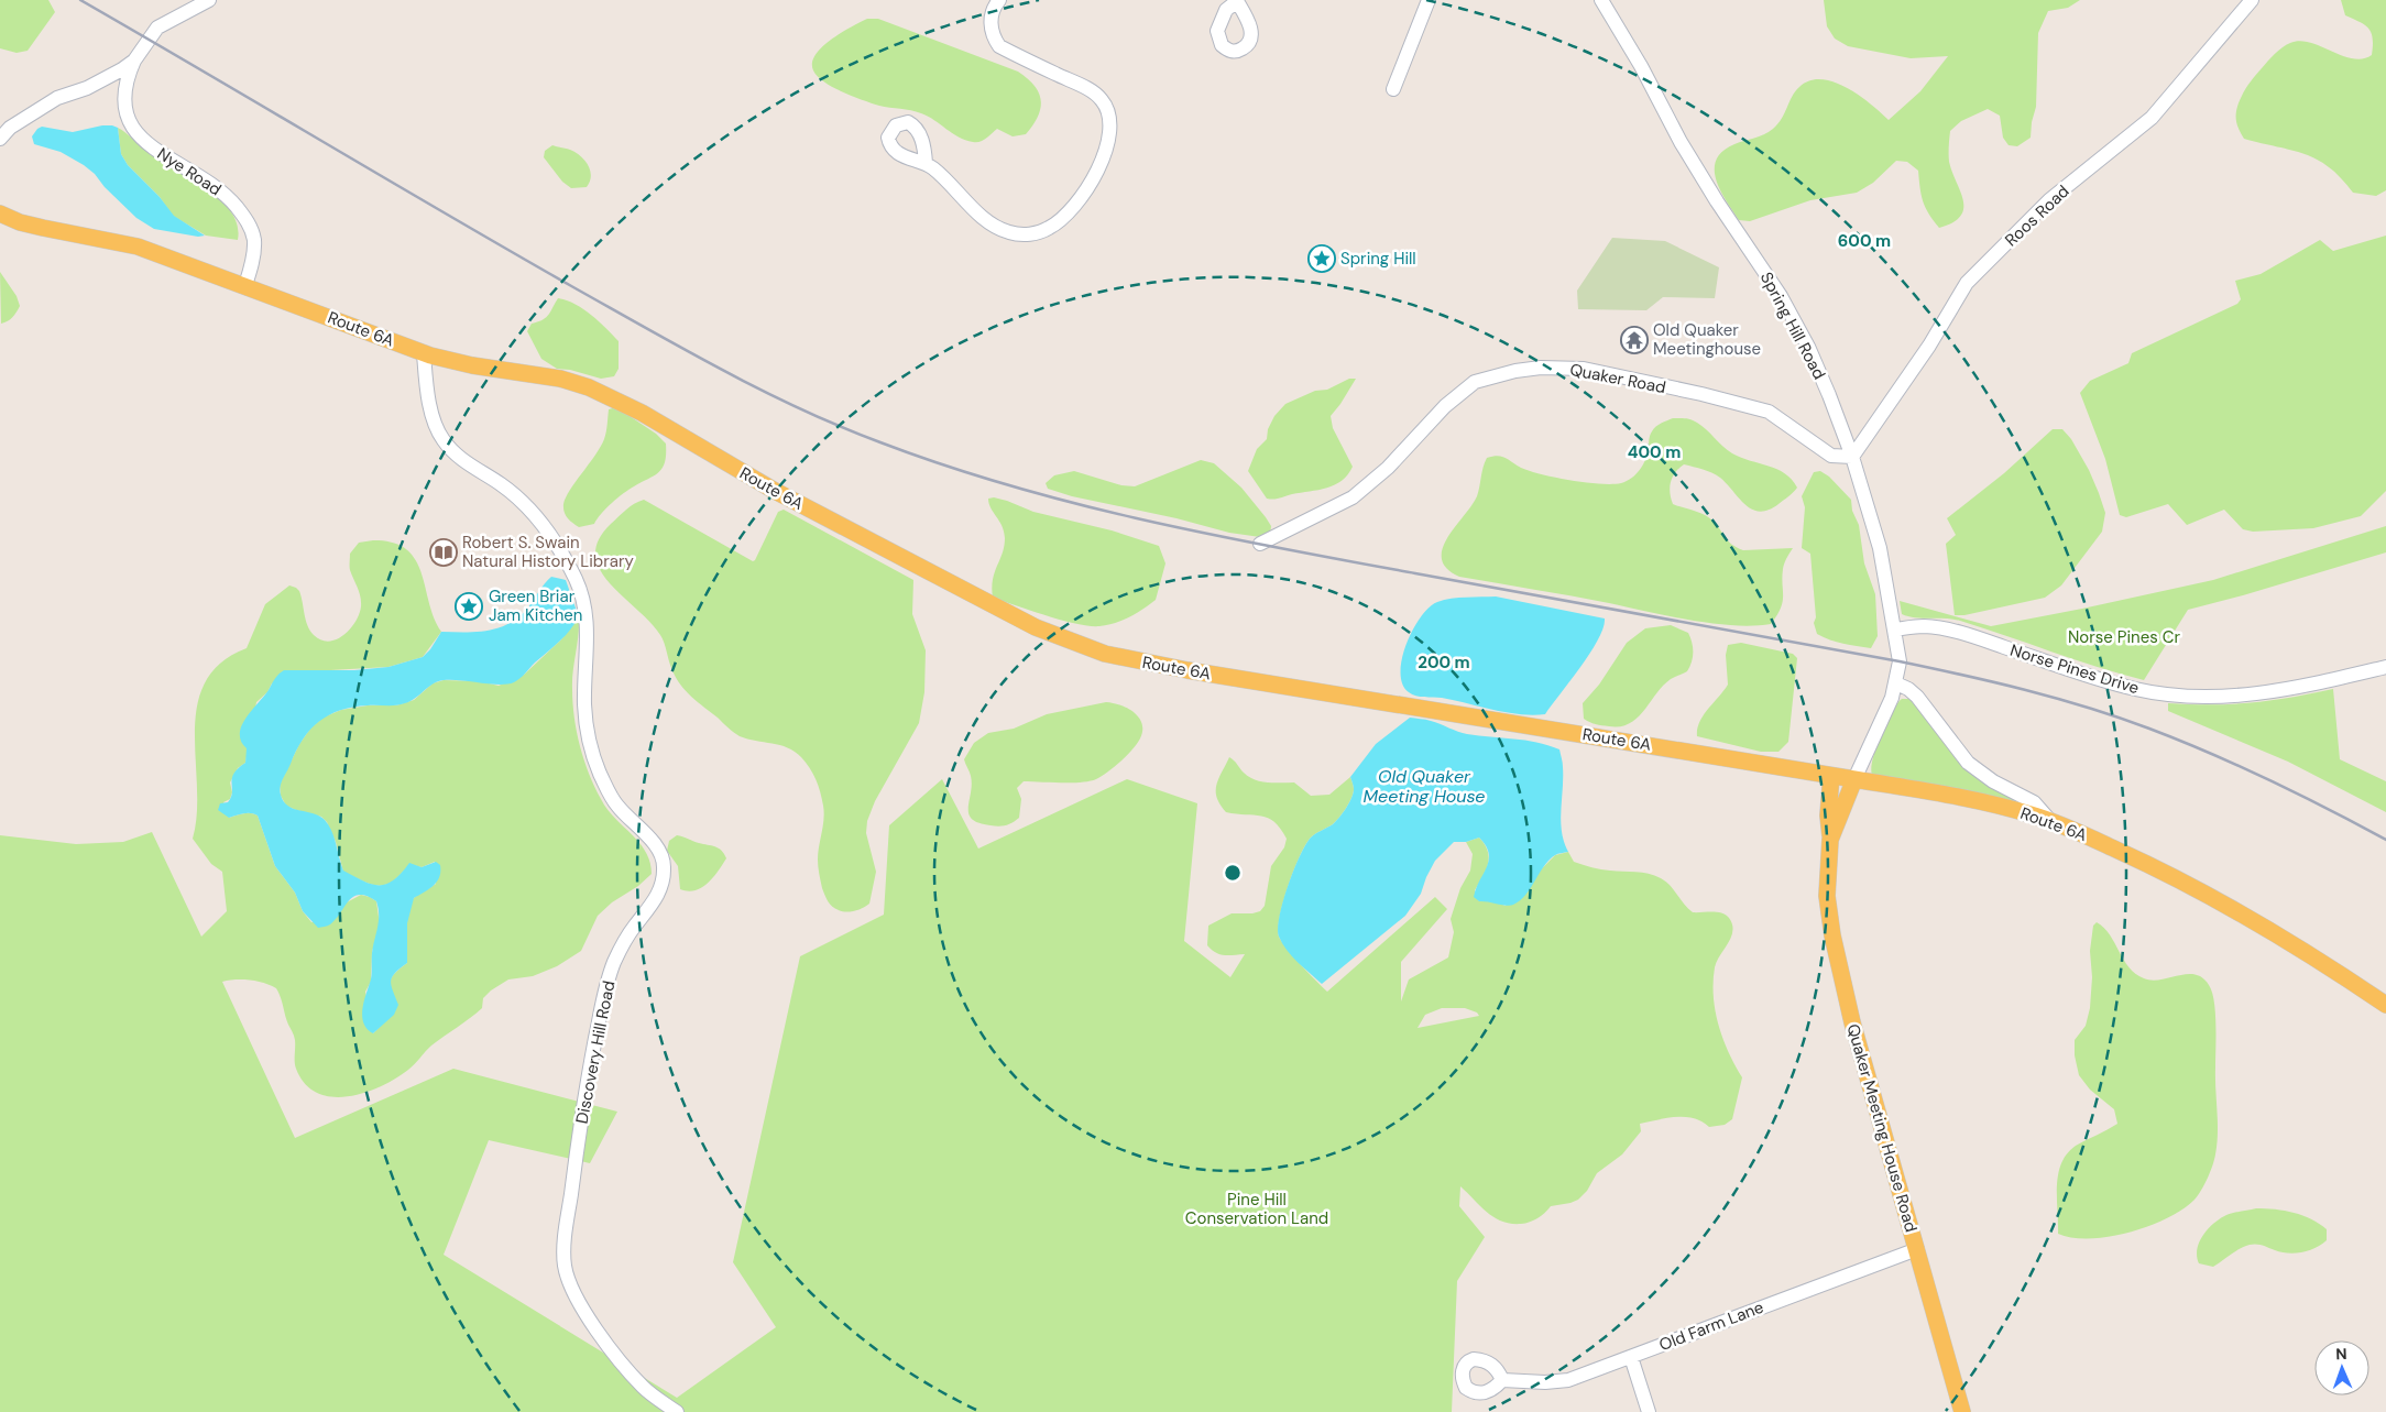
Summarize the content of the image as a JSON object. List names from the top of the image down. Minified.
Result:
{"streets":{"main road":["Route 6A","Quaker Meeting House Road"],"street":["Nye Road","Roos Road","Spring Hill Road","Quaker Road","Norse Pines Drive","Discovery Hill Road","Old Farm Lane"]},"crossings":[["Nye Road","Route 6A"],["Roos Road","Spring Hill Road"],["Roos Road","Quaker Road"],["Spring Hill Road","Route 6A"],["Spring Hill Road","Quaker Road"],["Spring Hill Road","Norse Pines Drive"],["Spring Hill Road","Quaker Meeting House Road"],["Route 6A","Discovery Hill Road"],["Route 6A","Quaker Meeting House Road"],["Quaker Meeting House Road","Old Farm Lane"]],"water":["Old Quaker Meeting House"],"parks":["Norse Pines Cr","Pine Hill Conservation Land"],"places":{"place":["Spring Hill","Green Briar Jam Kitchen"],"temple":["Old Quaker Meetinghouse"],"library":["Robert S. Swain Natural History Library"]},"north":"top","rings":["600 m","400 m","200 m"]}
